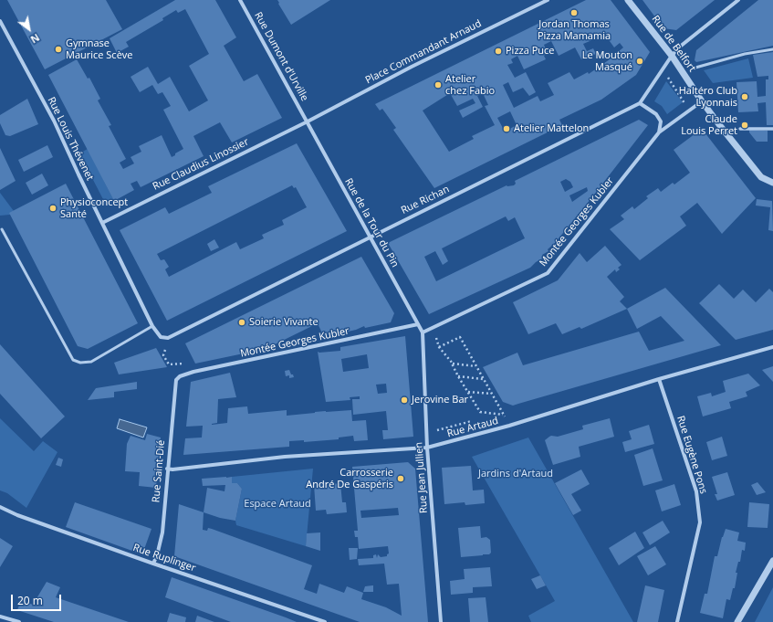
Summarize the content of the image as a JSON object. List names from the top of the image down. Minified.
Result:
{"streets":{"street":["Rue de Belfort","Place Commandant Arnaud","Rue Dumont d'Urville","Rue Louis Thévenet","Rue Claudius Linossier","Rue Richan","Montée Georges Kubler","Rue de la Tour du Pin","Rue Artaud","Rue Eugène Pons","Rue Saint-Dié","Rue Jean Jullien","Rue Ruplinger"]},"crossings":[["Rue de Belfort","Rue Richan"],["Rue de Belfort","Montée Georges Kubler"],["Place Commandant Arnaud","Rue Dumont d'Urville"],["Place Commandant Arnaud","Rue Claudius Linossier"],["Place Commandant Arnaud","Rue de la Tour du Pin"],["Rue Dumont d'Urville","Rue Claudius Linossier"],["Rue Dumont d'Urville","Rue de la Tour du Pin"],["Rue Louis Thévenet","Rue Claudius Linossier"],["Rue Louis Thévenet","Rue Richan"],["Rue Claudius Linossier","Rue de la Tour du Pin"],["Rue Richan","Rue de la Tour du Pin"],["Montée Georges Kubler","Rue de la Tour du Pin"],["Montée Georges Kubler","Rue Saint-Dié"],["Montée Georges Kubler","Rue Jean Jullien"],["Rue de la Tour du Pin","Rue Jean Jullien"],["Rue Artaud","Rue Eugène Pons"],["Rue Artaud","Rue Saint-Dié"],["Rue Artaud","Rue Jean Jullien"],["Rue Saint-Dié","Rue Ruplinger"]],"parks":["Jardins d'Artaud","Espace Artaud"],"places":["Jordan Thomas Pizza Mamamia","Gymnase Maurice Scève","Pizza Puce","Le Mouton Masqué","Atelier chez Fabio","Haltéro Club Lyonnais","Claude Louis Perret","Atelier Mattelon","Physioconcept Santé","Soierie Vivante","Jerovine Bar","Carrosserie André De Gaspéris"],"scale_bar":"20 m","north":"bottom right"}
